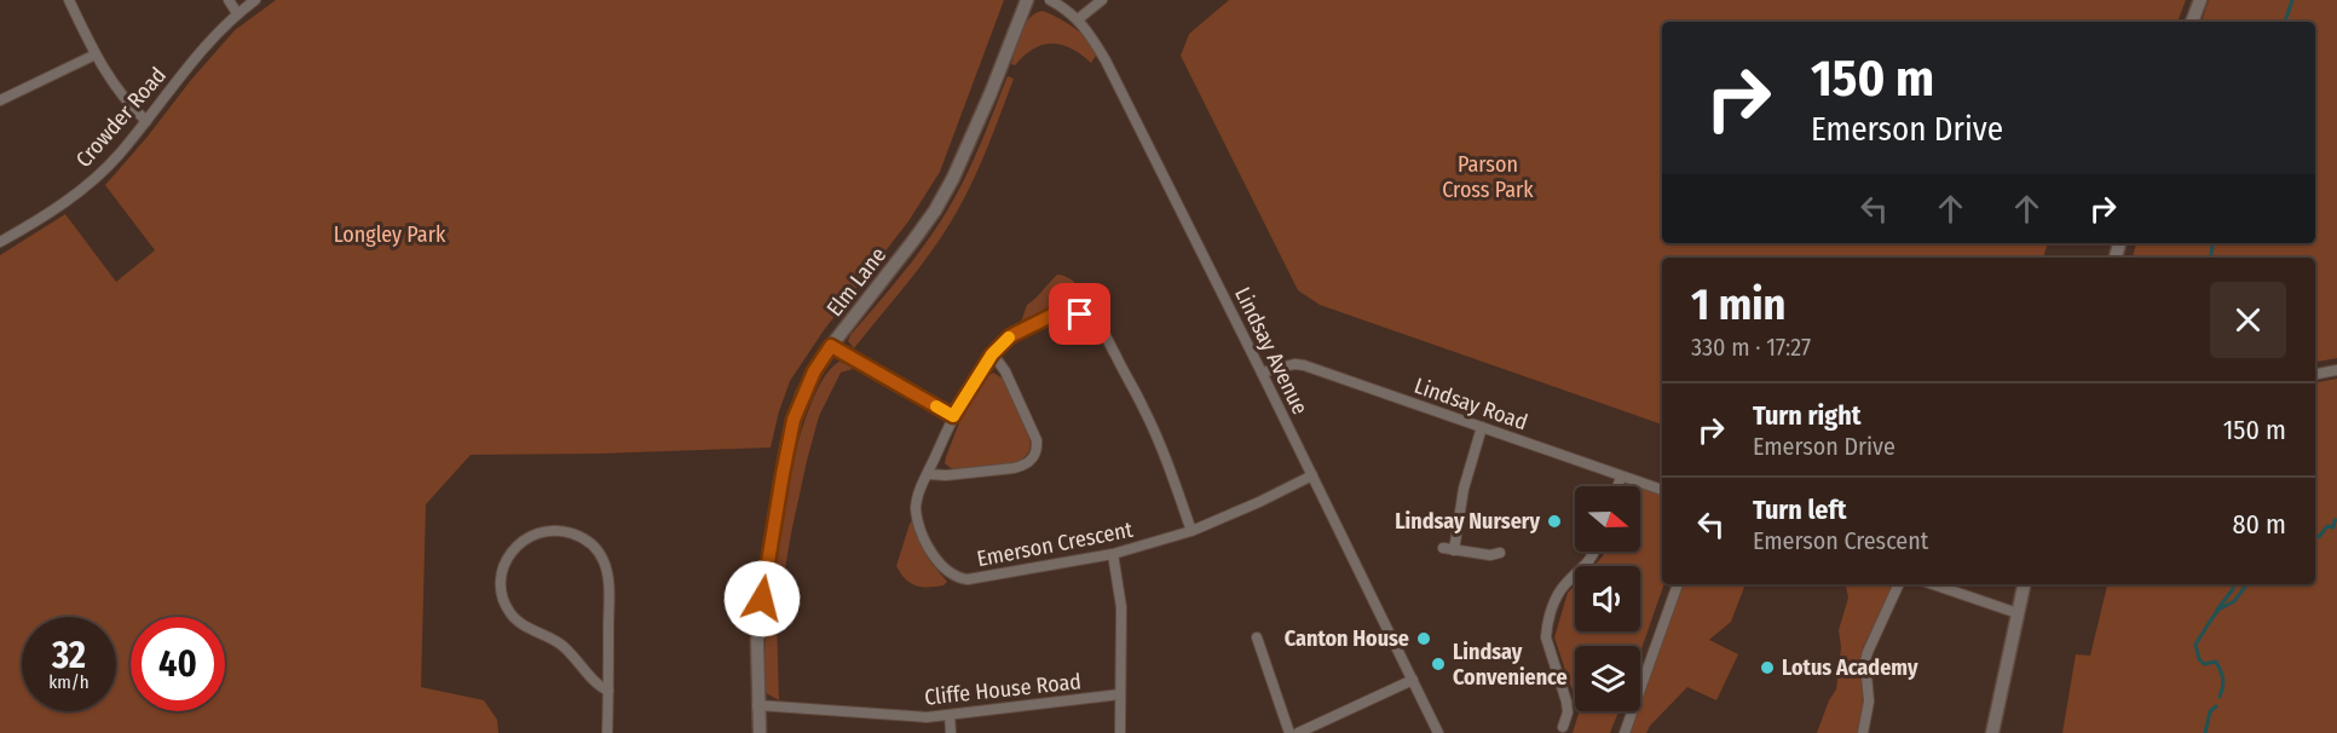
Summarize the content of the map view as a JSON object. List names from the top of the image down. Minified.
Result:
{"streets":{"street":["Crowder Road","Elm Lane","Lindsay Avenue","Lindsay Road","Emerson Crescent","Cliffe House Road"]},"crossings":[["Elm Lane","Cliffe House Road"],["Lindsay Avenue","Lindsay Road"],["Lindsay Avenue","Emerson Crescent"]],"parks":["Parson Cross Park","Longley Park"],"places":["Lindsay Nursery","Canton House","Lindsay Convenience","Lotus Academy"],"north":"right","page":{"turn":["150 m","Emerson Drive"],"heading":["1 min","330 m · 17:27"],"list":[{"name":"Turn right","note":"Emerson Drive","value":"150 m"},{"name":"Turn left","note":"Emerson Crescent","value":"80 m"}],"speed":"32 km/h","limit":"40"}}
